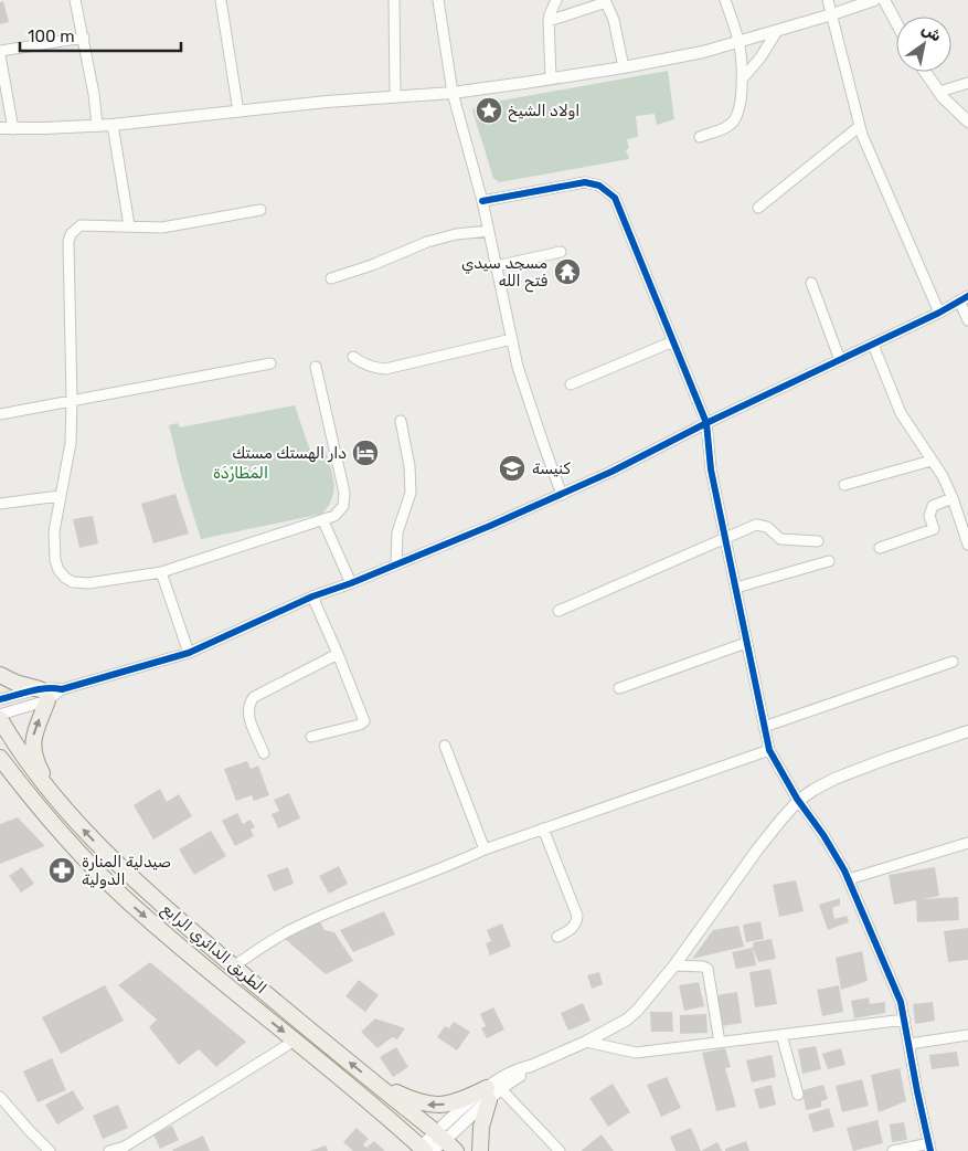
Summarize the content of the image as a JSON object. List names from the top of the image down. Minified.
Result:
{"streets":{"main road":["الطريق الدائري الرابع"]},"parks":["المَطَارْدَة"],"places":{"place":["اولاد الشيخ"],"temple":["مسجد سيدي فتح الله"],"hotel":["دار الهستك مستك"],"school or university":["كنيسة"],"pharmacy":["صيدلية المنارة الدولية"]},"scale_bar":"100 m","north":"top right"}
